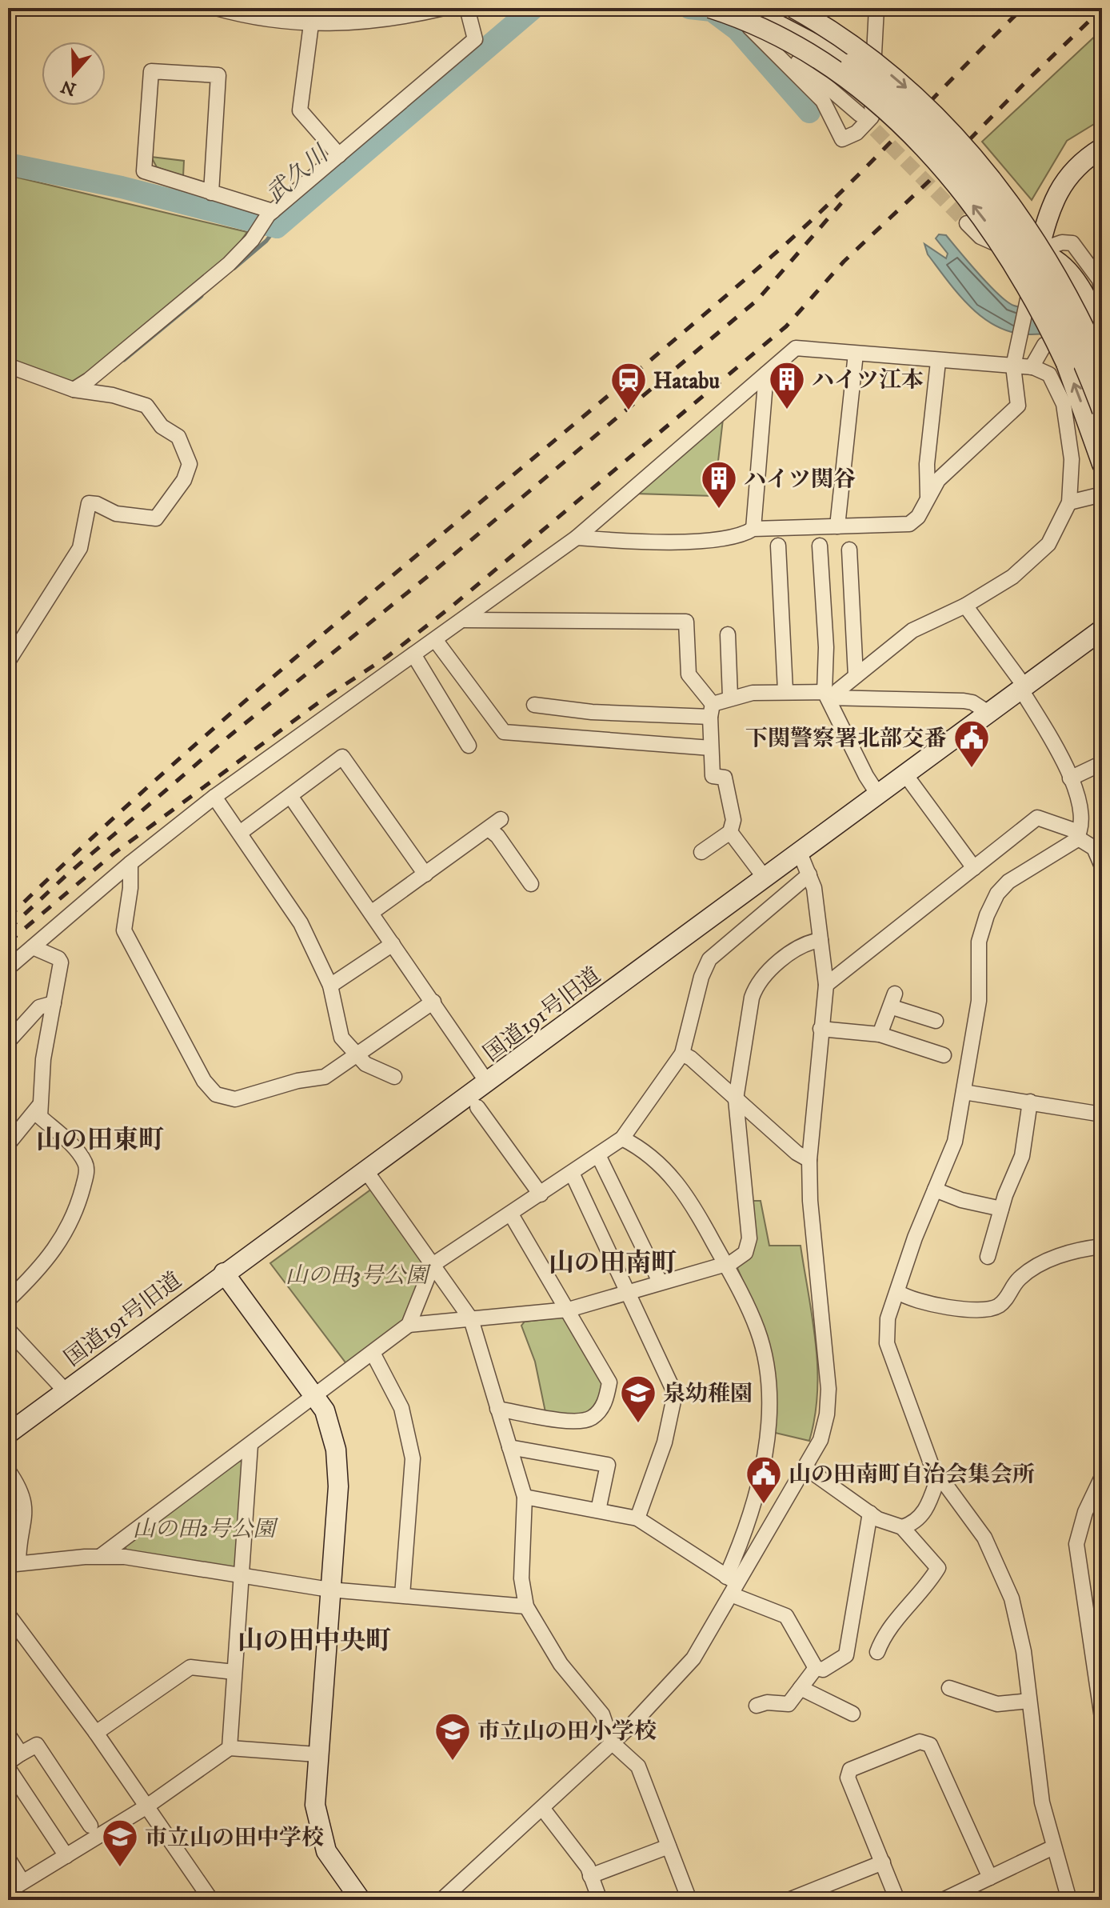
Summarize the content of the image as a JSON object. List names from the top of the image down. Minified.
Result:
{"streets":{"street":["国道191号旧道"]},"districts":["山の田東町","山の田南町","山の田中央町"],"water":["武久川"],"parks":["山の田3号公園","山の田2号公園"],"places":{"building":["ハイツ江本","ハイツ関谷"],"station":["Hatabu"],"public building":["下関警察署北部交番","山の田南町自治会集会所"],"school or university":["泉幼稚園","市立山の田小学校","市立山の田中学校"]},"north":"bottom"}
